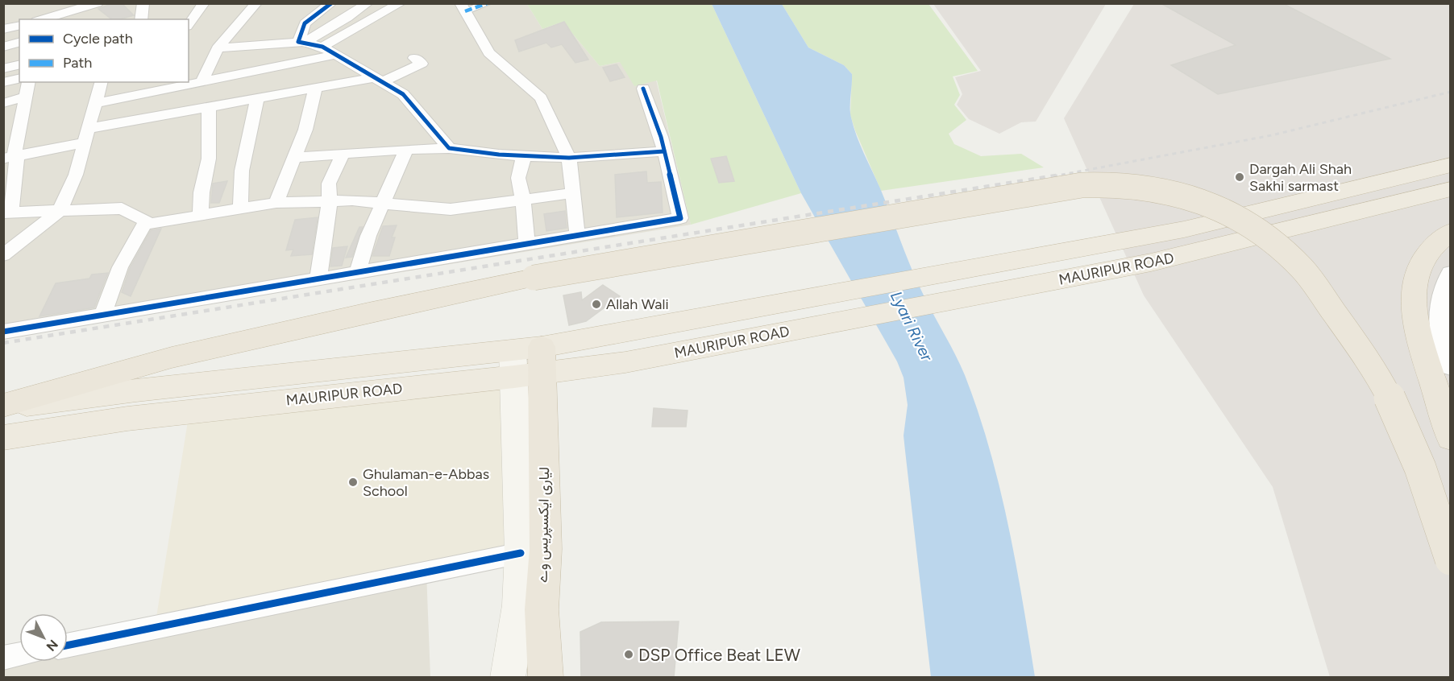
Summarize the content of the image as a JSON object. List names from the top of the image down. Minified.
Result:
{"streets":{"highway":["MAURIPUR ROAD","لیاری ایکسپریس وے"]},"crossings":[["MAURIPUR ROAD","لیاری ایکسپریس وے"]],"water":["Lyari River"],"places":["Dargah Ali Shah Sakhi sarmast","Allah Wali","Ghulaman-e-Abbas School","DSP Office Beat LEW"],"legend":["Cycle path","Path"],"north":"bottom right"}
